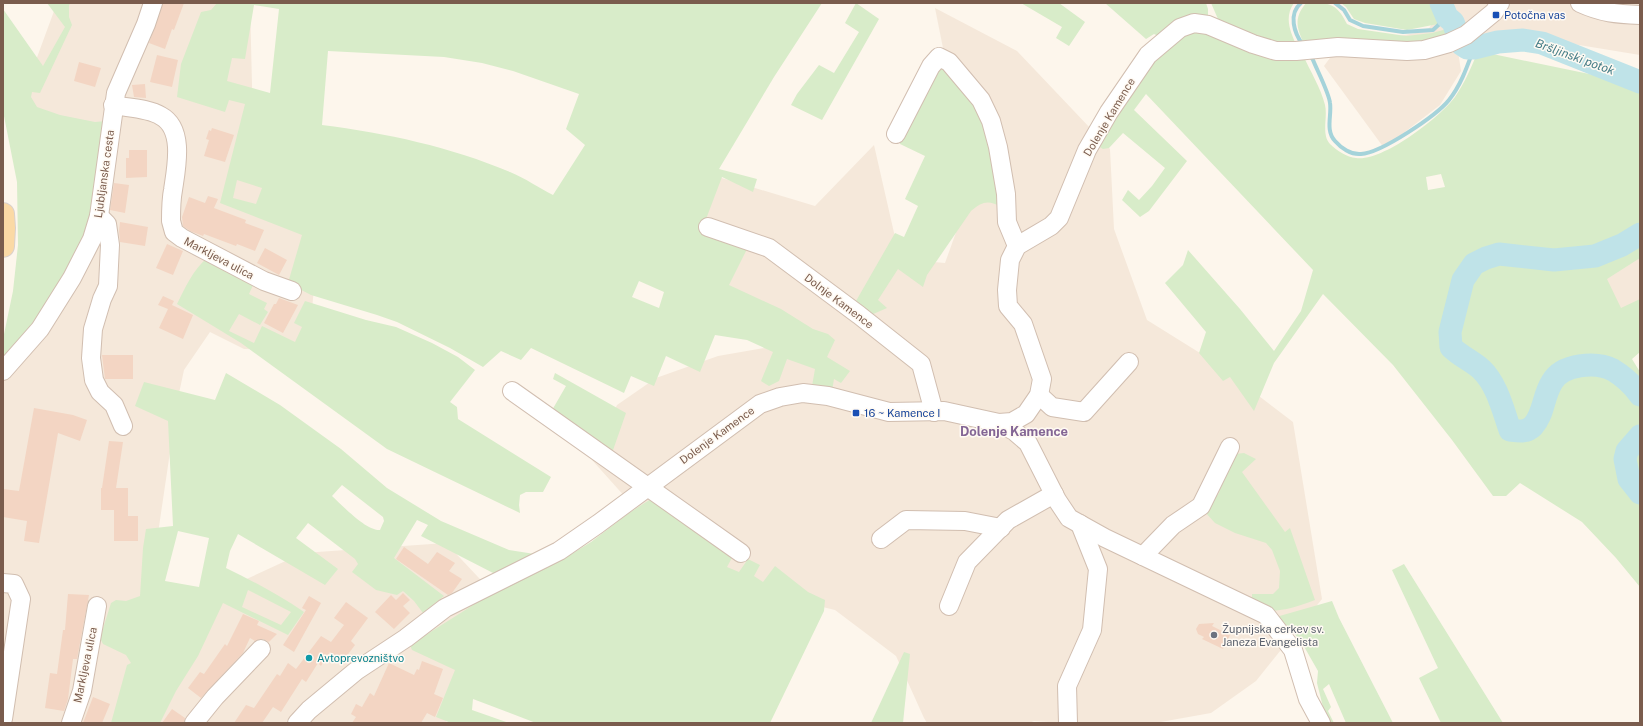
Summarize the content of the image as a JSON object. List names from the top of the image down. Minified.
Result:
{"streets":{"street":["Dolenje Kamence","Ljubljanska cesta","Markljeva ulica","Dolnje Kamence"]},"crossings":[["Dolenje Kamence","Dolnje Kamence"],["Ljubljanska cesta","Markljeva ulica"]],"districts":["Dolenje Kamence"],"water":["Bršljinski potok"],"places":{"transit":["Potočna vas","16 ~ Kamence I"],"other":["Župnijska cerkev sv. Janeza Evangelista","Avtoprevozništvo"]}}
